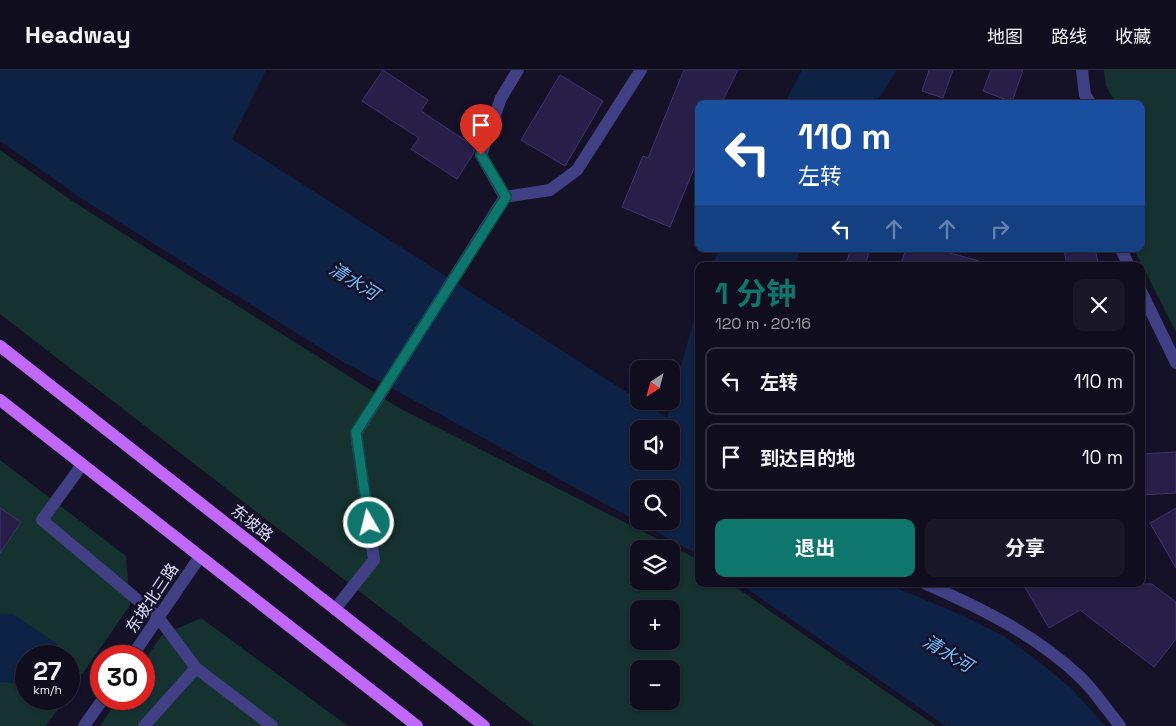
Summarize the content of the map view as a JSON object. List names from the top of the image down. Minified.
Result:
{"streets":{"main road":["东坡路"],"street":["东坡北三路"]},"water":["清水河"],"north":"bottom left","page":{"header":"Headway","nav":["地图","路线","收藏"],"turn":["110 m","左转"],"heading":["1 分钟","120 m · 20:16"],"list":[{"name":"左转","value":"110 m"},{"name":"到达目的地","value":"10 m"}],"map_buttons":["+","−"],"buttons":["退出","分享"],"speed":"27 km/h","limit":"30"}}
